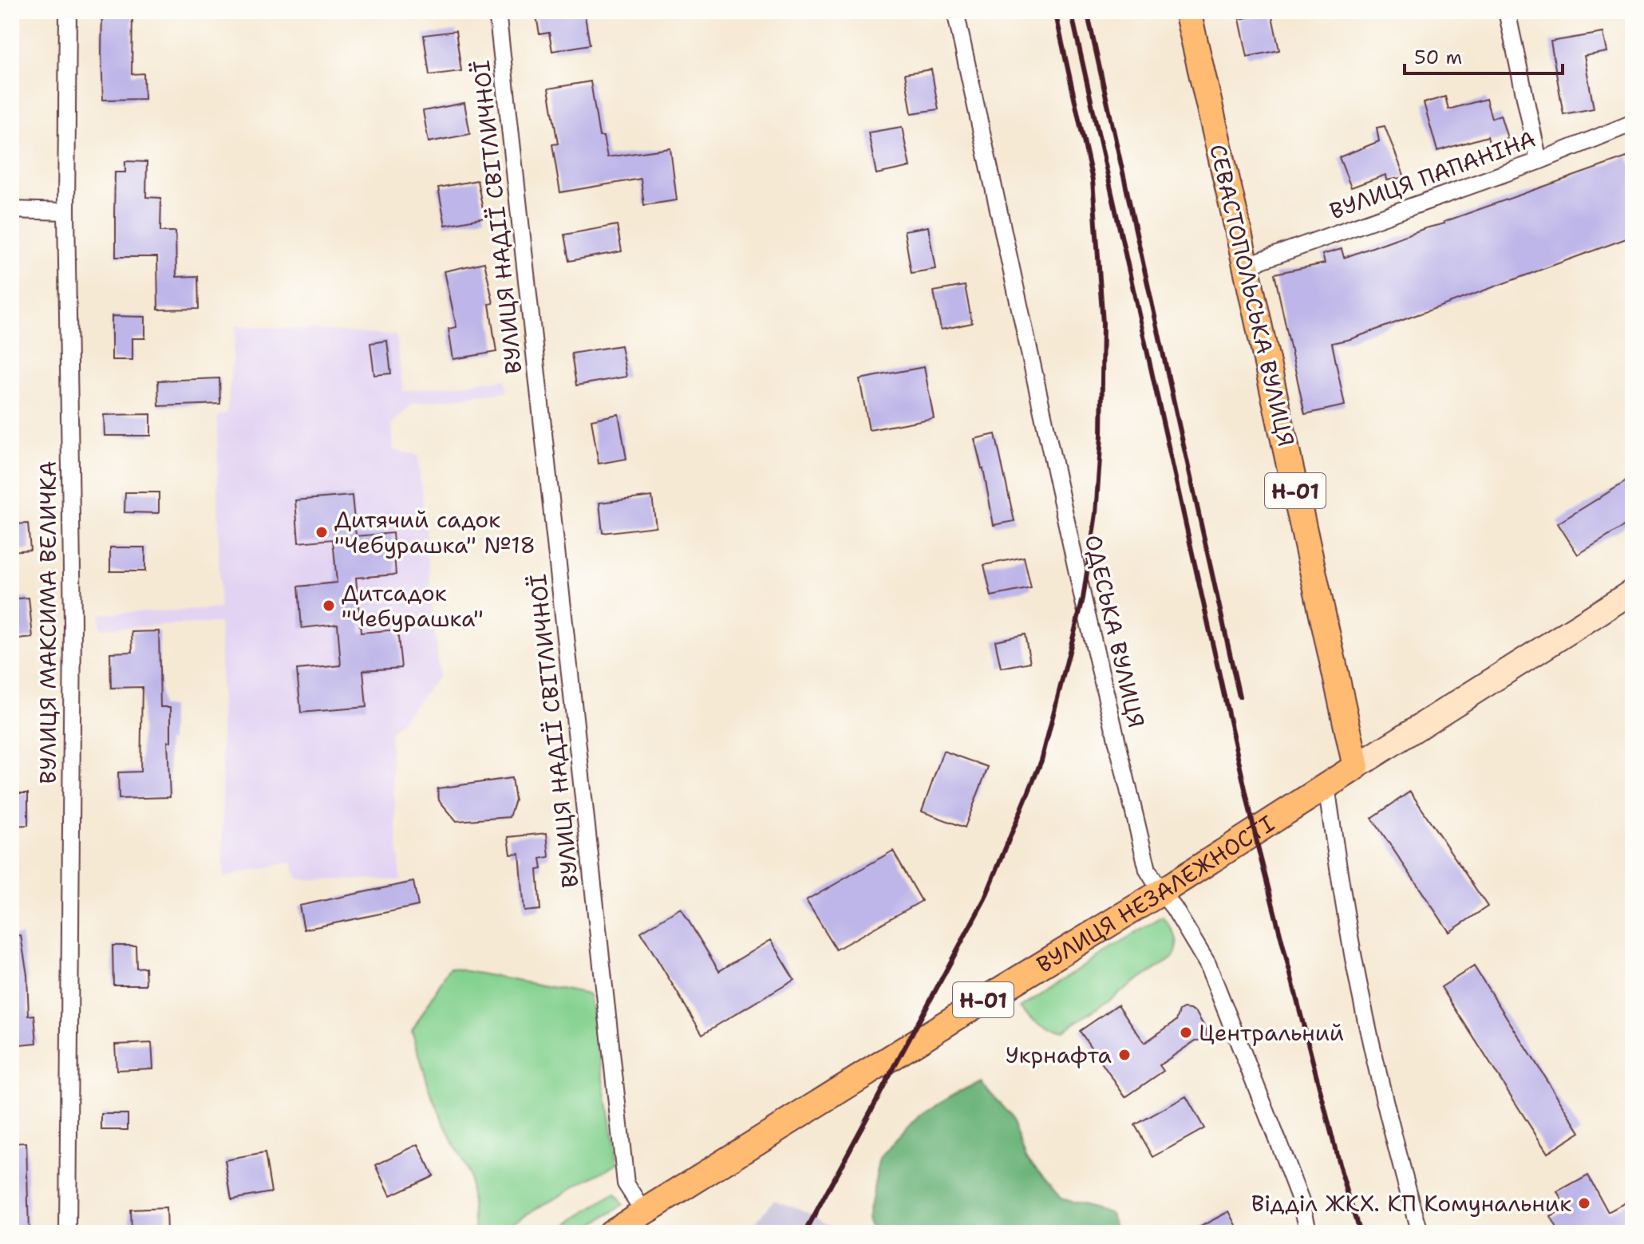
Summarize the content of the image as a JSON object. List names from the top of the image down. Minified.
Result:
{"streets":{"main road":["СЕВАСТОПОЛЬСЬКА ВУЛИЦЯ","Н-01","ВУЛИЦЯ НЕЗАЛЕЖНОСТІ"],"street":["ВУЛИЦЯ ПАПАНІНА","ВУЛИЦЯ НАДІЇ СВІТЛИЧНОЇ","ВУЛИЦЯ МАКСИМА ВЕЛИЧКА","ОДЕСЬКА ВУЛИЦЯ"]},"crossings":[["ВУЛИЦЯ ПАПАНІНА","СЕВАСТОПОЛЬСЬКА ВУЛИЦЯ"],["ВУЛИЦЯ НАДІЇ СВІТЛИЧНОЇ","ВУЛИЦЯ НЕЗАЛЕЖНОСТІ"],["СЕВАСТОПОЛЬСЬКА ВУЛИЦЯ","ВУЛИЦЯ НЕЗАЛЕЖНОСТІ"],["ОДЕСЬКА ВУЛИЦЯ","ВУЛИЦЯ НЕЗАЛЕЖНОСТІ"]],"places":["Дитячий садок \"Чебурашка\" №18","Дитсадок \"Чебурашка\"","Центральний","Укрнафта","Відділ ЖКХ. КП Комунальник"],"scale_bar":"50 m"}
